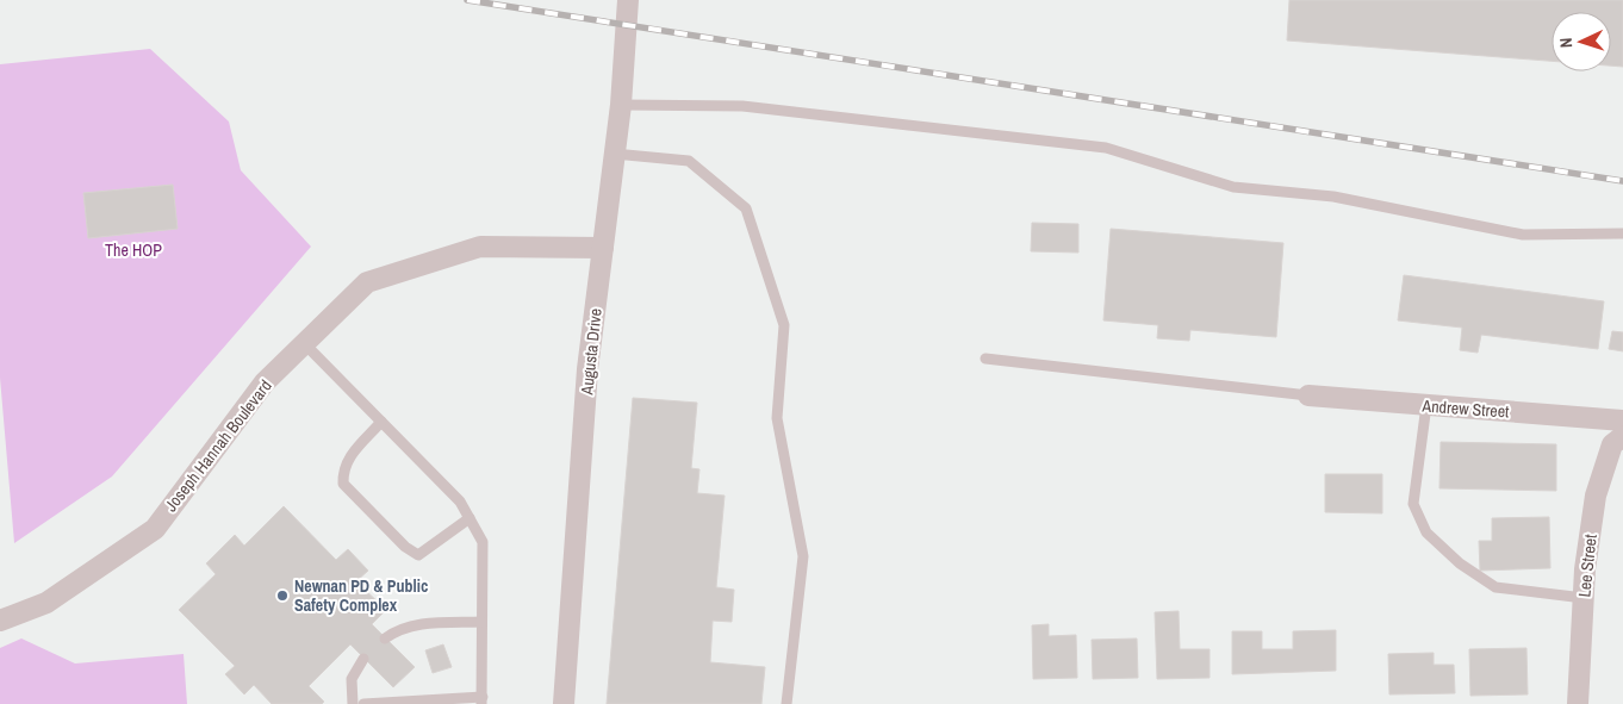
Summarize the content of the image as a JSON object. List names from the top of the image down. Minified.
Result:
{"streets":{"street":["Augusta Drive","Andrew Street","Joseph Hannah Boulevard","Lee Street"]},"crossings":[["Augusta Drive","Joseph Hannah Boulevard"]],"parks":["The HOP"],"places":["Newnan PD & Public Safety Complex"],"north":"left"}
